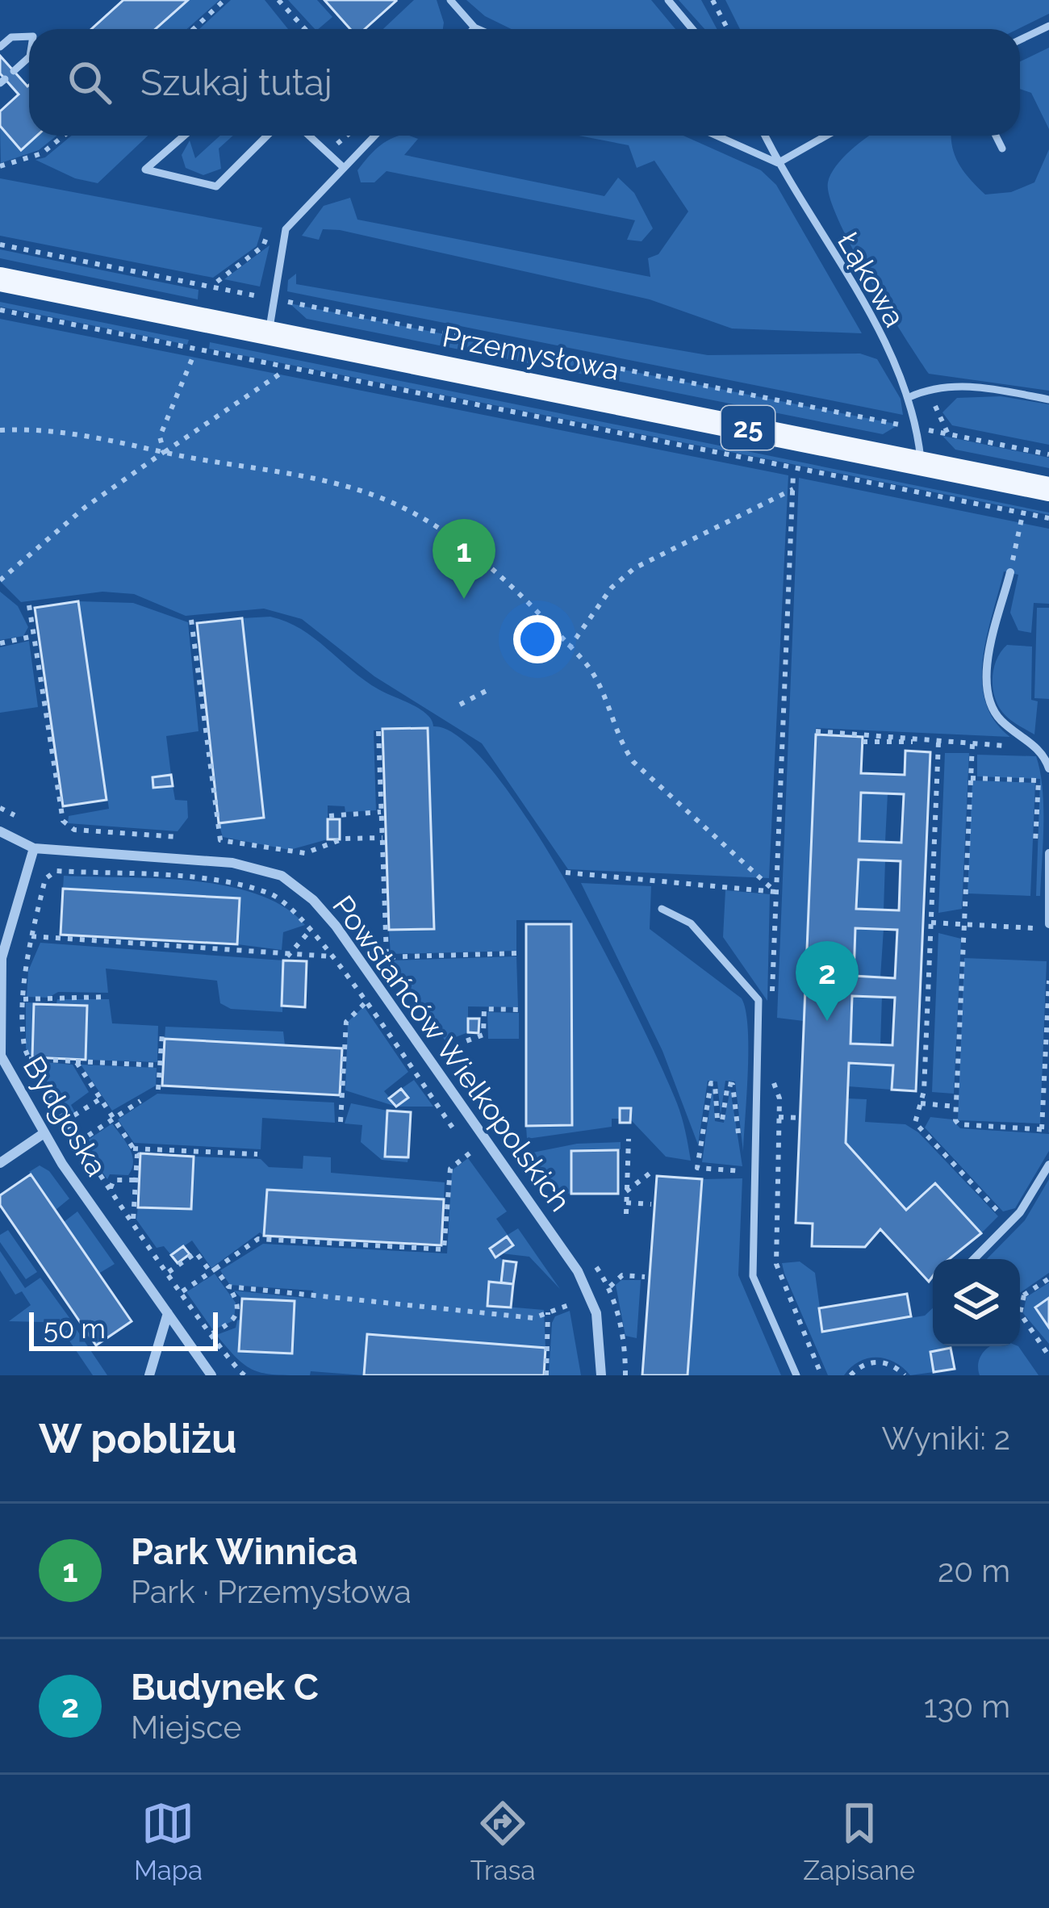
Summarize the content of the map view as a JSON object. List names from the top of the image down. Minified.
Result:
{"streets":{"main road":["Przemysłowa","25"],"street":["Powstańców Wielkopolskich","Bydgoska"],"lane":["Łąkowa"]},"crossings":[["Łąkowa","Przemysłowa"],["Powstańców Wielkopolskich","Bydgoska"]],"scale_bar":"50 m","page":{"search":"Szukaj tutaj","pins":["1","2"],"scale":"50 m","heading":["W pobliżu","Wyniki: 2"],"list":[{"mark":"1","name":"Park Winnica","note":"Park · Przemysłowa","value":"20 m"},{"mark":"2","name":"Budynek C","note":"Miejsce","value":"130 m"}],"nav":["Mapa","Trasa","Zapisane"]}}
